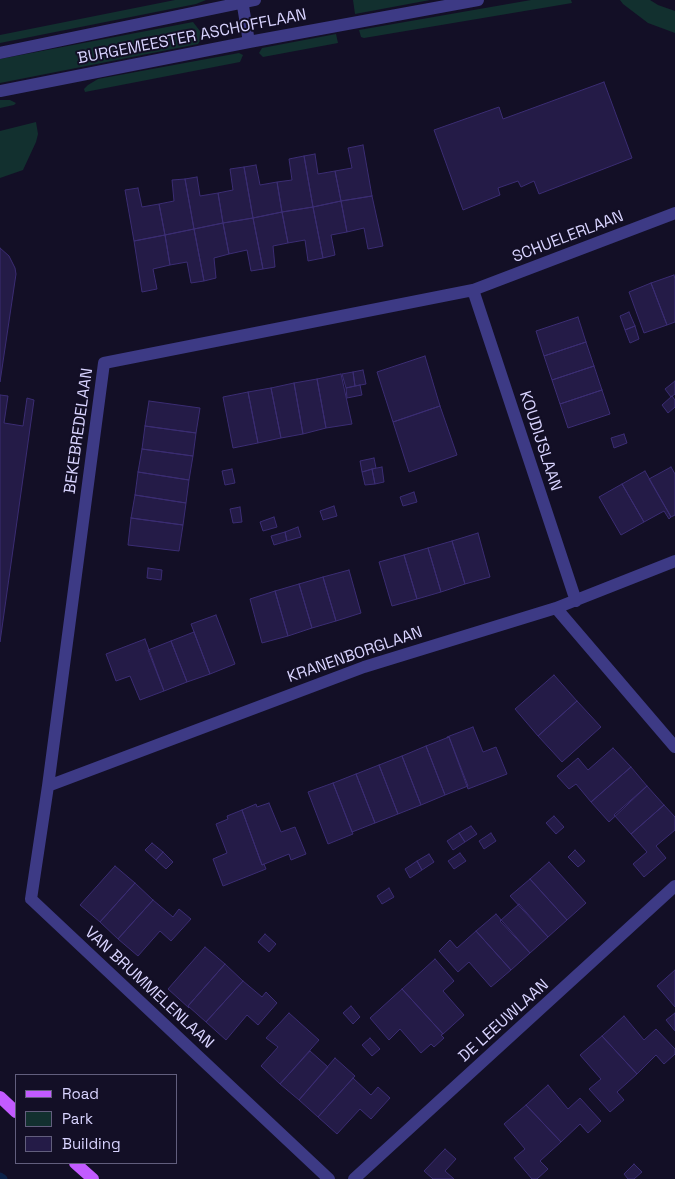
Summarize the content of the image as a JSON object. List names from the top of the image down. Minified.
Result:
{"streets":{"street":["BURGEMEESTER ASCHOFFLAAN","SCHUELERLAAN","BEKEBREDELAAN","KOUDIJSLAAN","KRANENBORGLAAN","VAN BRUMMELENLAAN","DE LEEUWLAAN"]},"crossings":[["SCHUELERLAAN","BEKEBREDELAAN"],["SCHUELERLAAN","KOUDIJSLAAN"],["BEKEBREDELAAN","KOUDIJSLAAN"],["BEKEBREDELAAN","KRANENBORGLAAN"],["BEKEBREDELAAN","VAN BRUMMELENLAAN"],["KOUDIJSLAAN","KRANENBORGLAAN"],["KRANENBORGLAAN","VAN BRUMMELENLAAN"]],"legend":["Road","Park","Building"]}
